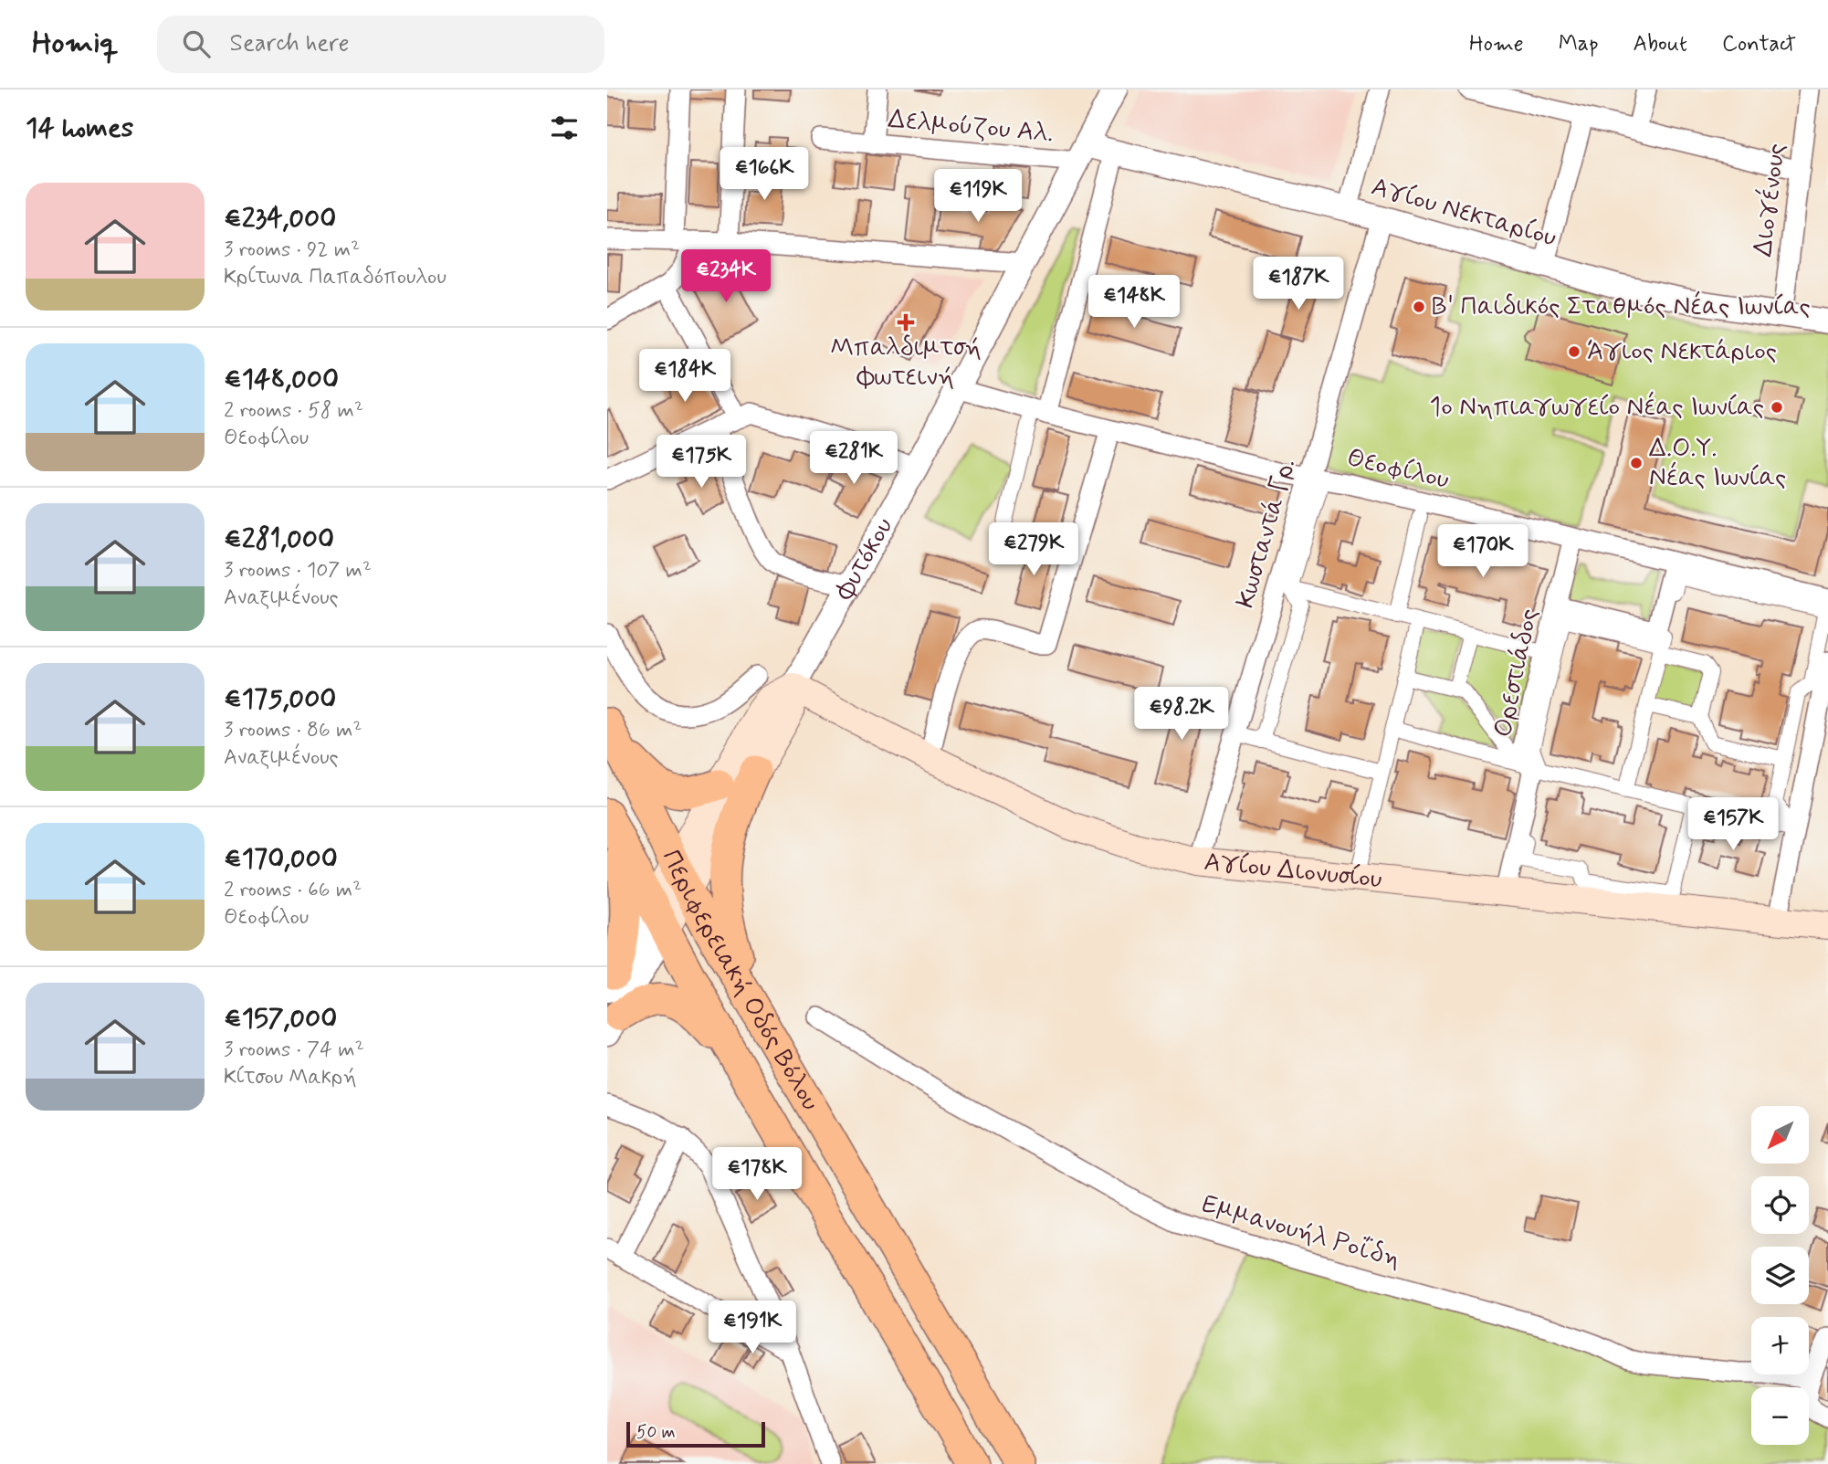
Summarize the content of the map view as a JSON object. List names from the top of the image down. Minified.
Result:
{"streets":{"main road":["Φυτόκου","Αγίου Διονυσίου","Περιφερειακή Οδός Βόλου"],"street":["Δελμούζου Αλ.","Διογένους","Αγίου Νεκταρίου","Θεοφίλου","Κωσταντά Γρ.","Ορεστιάδος","Εμμανουήλ Ροΐδη"]},"crossings":[["Δελμούζου Αλ.","Αγίου Νεκταρίου"],["Δελμούζου Αλ.","Φυτόκου"],["Διογένους","Αγίου Νεκταρίου"],["Αγίου Νεκταρίου","Κωσταντά Γρ."],["Αγίου Νεκταρίου","Φυτόκου"],["Θεοφίλου","Κωσταντά Γρ."],["Θεοφίλου","Φυτόκου"],["Θεοφίλου","Ορεστιάδος"],["Κωσταντά Γρ.","Αγίου Διονυσίου"],["Φυτόκου","Αγίου Διονυσίου"],["Φυτόκου","Περιφερειακή Οδός Βόλου"],["Ορεστιάδος","Αγίου Διονυσίου"]],"places":{"other":["Β' Παιδικός Σταθμός Νέας Ιωνίας","Άγιος Νεκτάριος","1ο Νηπιαγωγείο Νέας Ιωνίας","Δ.Ο.Υ. Νέας Ιωνίας"],"health":["Μπαλδιμτσή Φωτεινή"]},"scale_bar":"50 m","north":"bottom left","page":{"header":"Homiq","search":"Search here","nav":["Home","Map","About","Contact"],"heading":"14 homes","price":["€166K","€119K","€234K","€187K","€148K","€184K","€281K","€175K","€279K","€170K","€98.2K","€157K","€178K","€191K"],"list":[{"name":"€234,000","note":"3 rooms · 92 m² · Κρίτωνα Παπαδόπουλου"},{"name":"€148,000","note":"2 rooms · 58 m² · Θεοφίλου"},{"name":"€281,000","note":"3 rooms · 107 m² · Αναξιμένους"},{"name":"€175,000","note":"3 rooms · 86 m² · Αναξιμένους"},{"name":"€170,000","note":"2 rooms · 66 m² · Θεοφίλου"},{"name":"€157,000","note":"3 rooms · 74 m² · Κίτσου Μακρή"}],"map_buttons":["+","−"],"scale":"50 m"}}
